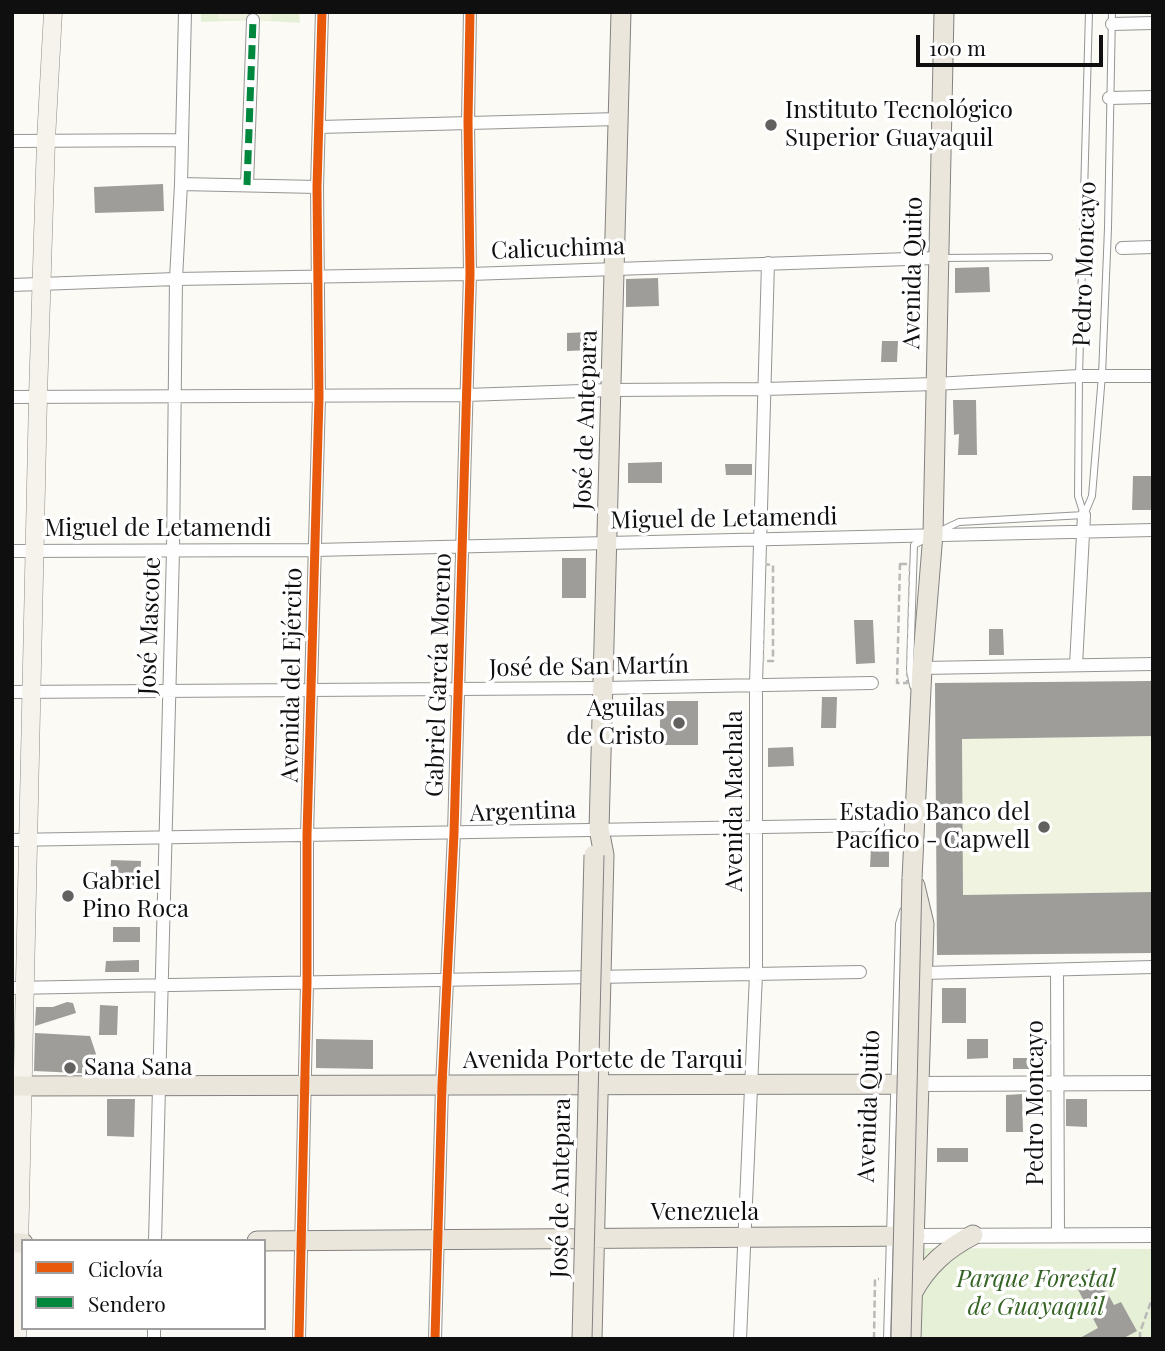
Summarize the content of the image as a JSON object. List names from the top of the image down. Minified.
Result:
{"streets":{"main road":["Avenida Quito","José de Antepara","Avenida Portete de Tarqui","Venezuela"],"street":["Calicuchima","Pedro Moncayo","Miguel de Letamendi","José Mascote","José de San Martín","Avenida del Ejército","Gabriel García Moreno","Avenida Machala","Argentina"]},"crossings":[["Calicuchima","Avenida Quito"],["Calicuchima","José de Antepara"],["Calicuchima","José Mascote"],["Calicuchima","Avenida del Ejército"],["Calicuchima","Gabriel García Moreno"],["Calicuchima","Avenida Machala"],["Pedro Moncayo","Miguel de Letamendi"],["Pedro Moncayo","Avenida Portete de Tarqui"],["Pedro Moncayo","Venezuela"],["Avenida Quito","Miguel de Letamendi"],["Avenida Quito","Avenida Portete de Tarqui"],["Avenida Quito","Venezuela"],["José de Antepara","Miguel de Letamendi"],["José de Antepara","José de San Martín"],["José de Antepara","Argentina"],["José de Antepara","Avenida Portete de Tarqui"],["José de Antepara","Venezuela"],["Miguel de Letamendi","José Mascote"],["Miguel de Letamendi","Avenida del Ejército"],["Miguel de Letamendi","Gabriel García Moreno"],["Miguel de Letamendi","Avenida Machala"],["José Mascote","José de San Martín"],["José Mascote","Argentina"],["José Mascote","Avenida Portete de Tarqui"],["José de San Martín","Avenida del Ejército"],["José de San Martín","Gabriel García Moreno"],["José de San Martín","Avenida Machala"],["Avenida del Ejército","Argentina"],["Avenida del Ejército","Avenida Portete de Tarqui"],["Avenida del Ejército","Venezuela"],["Gabriel García Moreno","Argentina"],["Gabriel García Moreno","Avenida Portete de Tarqui"],["Gabriel García Moreno","Venezuela"],["Avenida Machala","Argentina"],["Avenida Machala","Avenida Portete de Tarqui"],["Avenida Machala","Venezuela"]],"parks":["Parque Forestal de Guayaquil"],"places":["Instituto Tecnológico Superior Guayaquil","Aguilas de Cristo","Estadio Banco del Pacífico - Capwell","Gabriel Pino Roca","Sana Sana"],"legend":["Ciclovía","Sendero"],"scale_bar":"100 m"}
